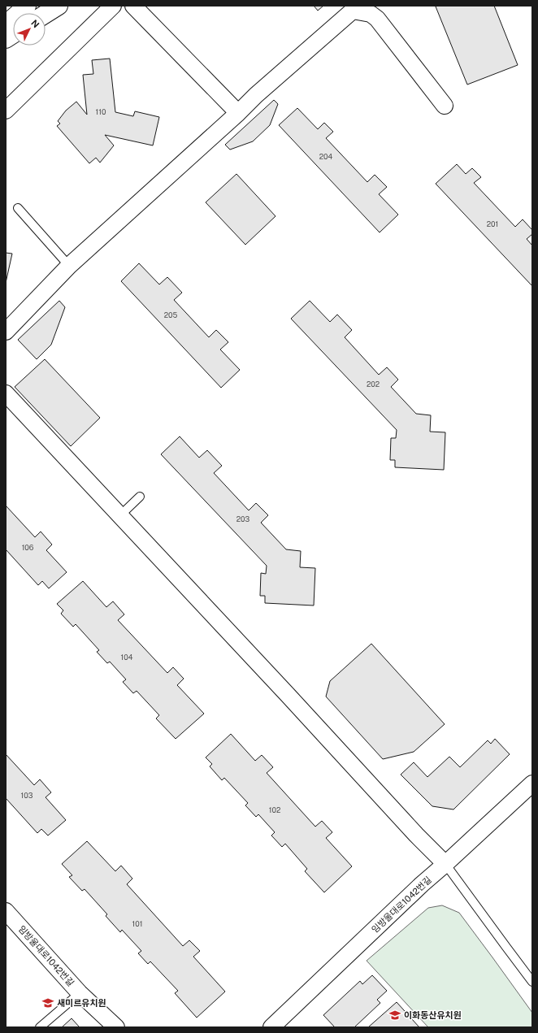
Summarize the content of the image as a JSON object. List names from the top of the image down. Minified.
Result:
{"streets":{"street":["임방울대로1042번길"]},"places":{"school or university":["새미르유치원","이화동산유치원"]},"house_numbers":["110","204","201","205","202","203","106","104","103","102","101"],"north":"top right"}
